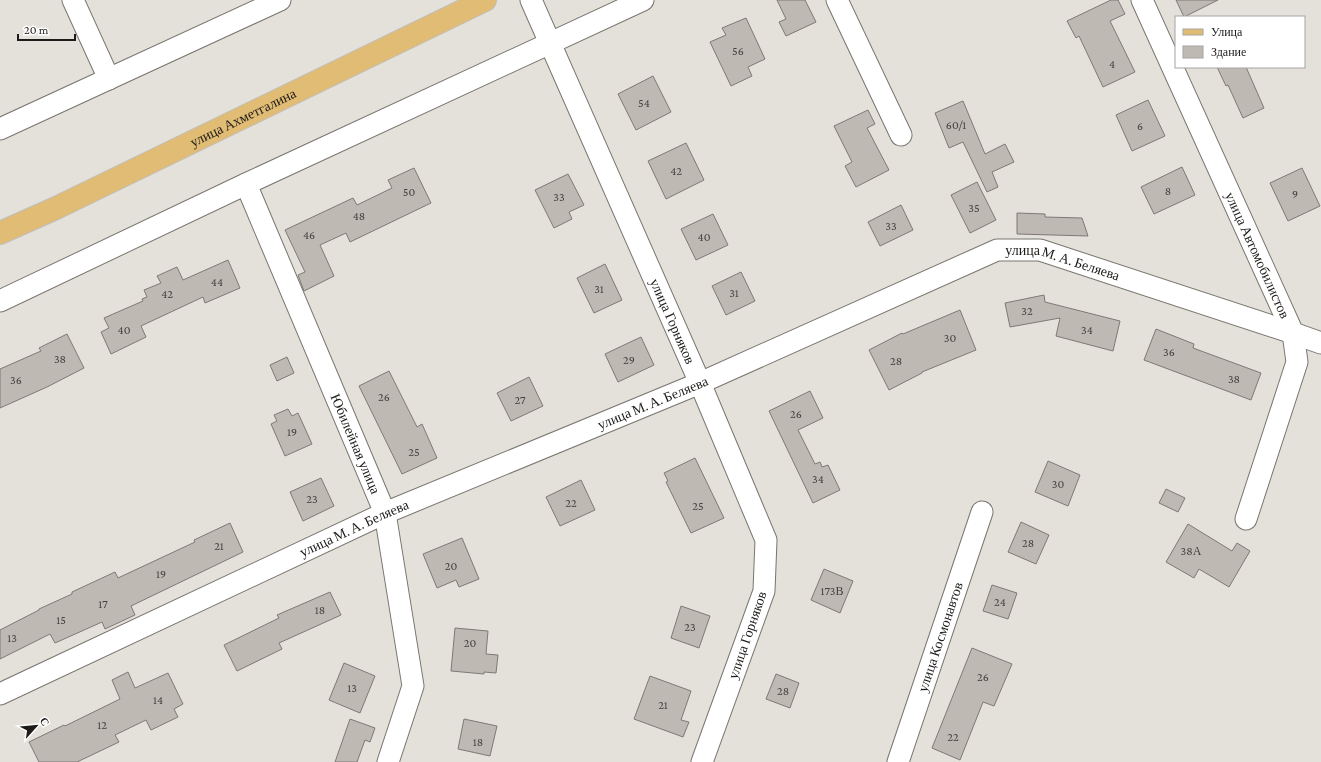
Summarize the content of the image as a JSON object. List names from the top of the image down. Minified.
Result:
{"streets":{"main road":["улица Ахметгалина"],"street":["улица Автомобилистов","улица М. А. Беляева","улица Горняков","Юбилейная улица","улица Космонавтов"]},"crossings":[["улица Автомобилистов","улица М. А. Беляева"],["улица М. А. Беляева","улица Горняков"],["улица М. А. Беляева","Юбилейная улица"]],"house_numbers":["56","4","54","60/1","6","42","8","50","9","33","35","48","33","46","40","44","31","31","42","32","40","34","30","36","38","29","28","38","36","26","27","26","19","25","34","30","23","22","25","28","21","38А","20","19","173В","24","17","18","15","23","13","20","26","13","28","14","21","12","22","18"],"legend":["Улица","Здание"],"scale_bar":"20 m","north":"top right"}
